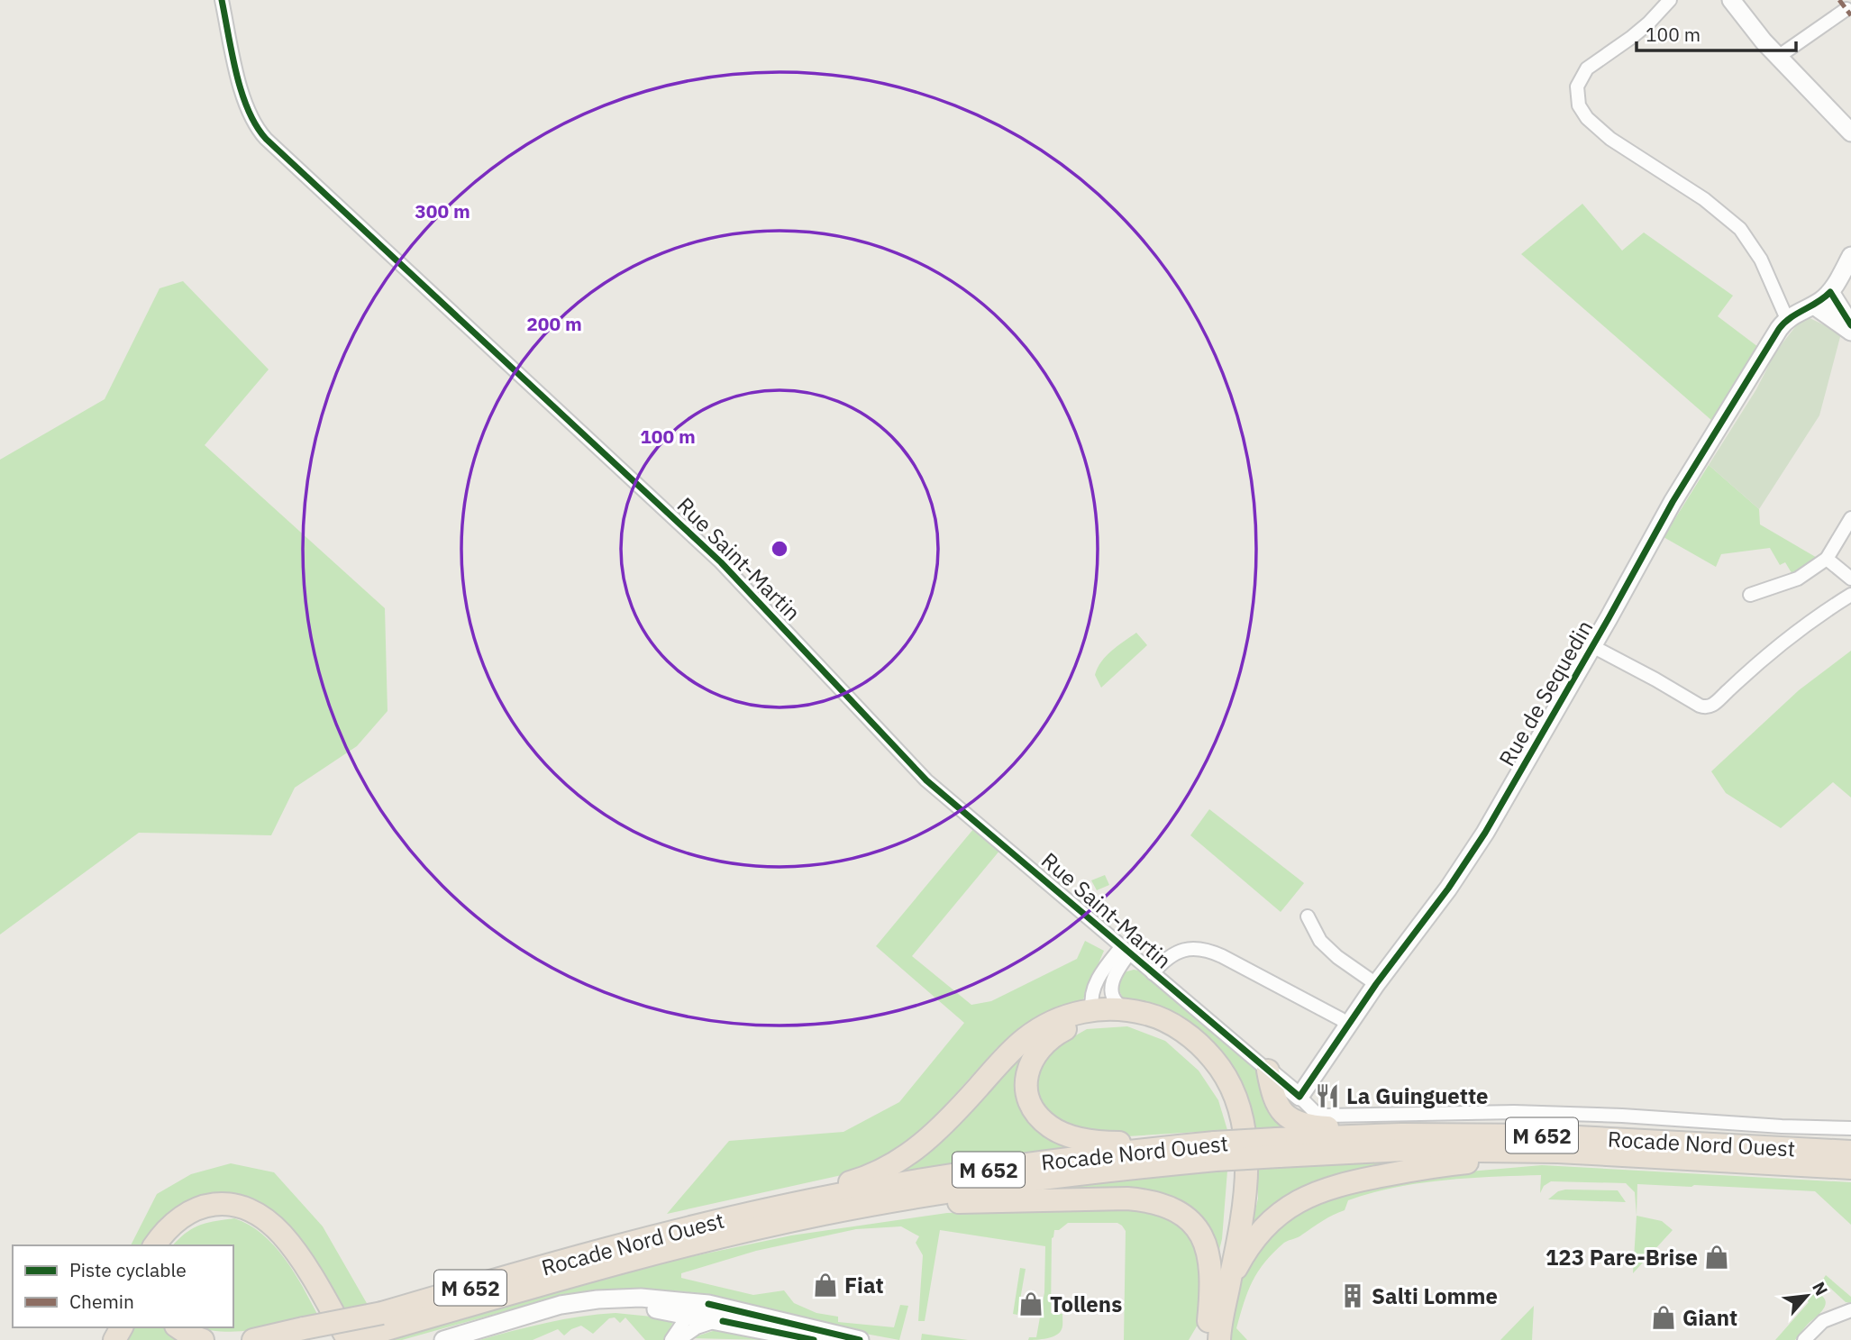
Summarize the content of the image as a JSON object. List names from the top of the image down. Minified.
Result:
{"streets":{"highway":["M 652","Rocade Nord Ouest"],"street":["Rue Saint-Martin","Rue de Sequedin"]},"places":{"restaurant":["La Guinguette"],"shop":["123 Pare-Brise","Fiat","Tollens","Giant"],"building":["Salti Lomme"]},"legend":["Piste cyclable","Chemin"],"scale_bar":"100 m","north":"top right","rings":["300 m","200 m","100 m"]}
